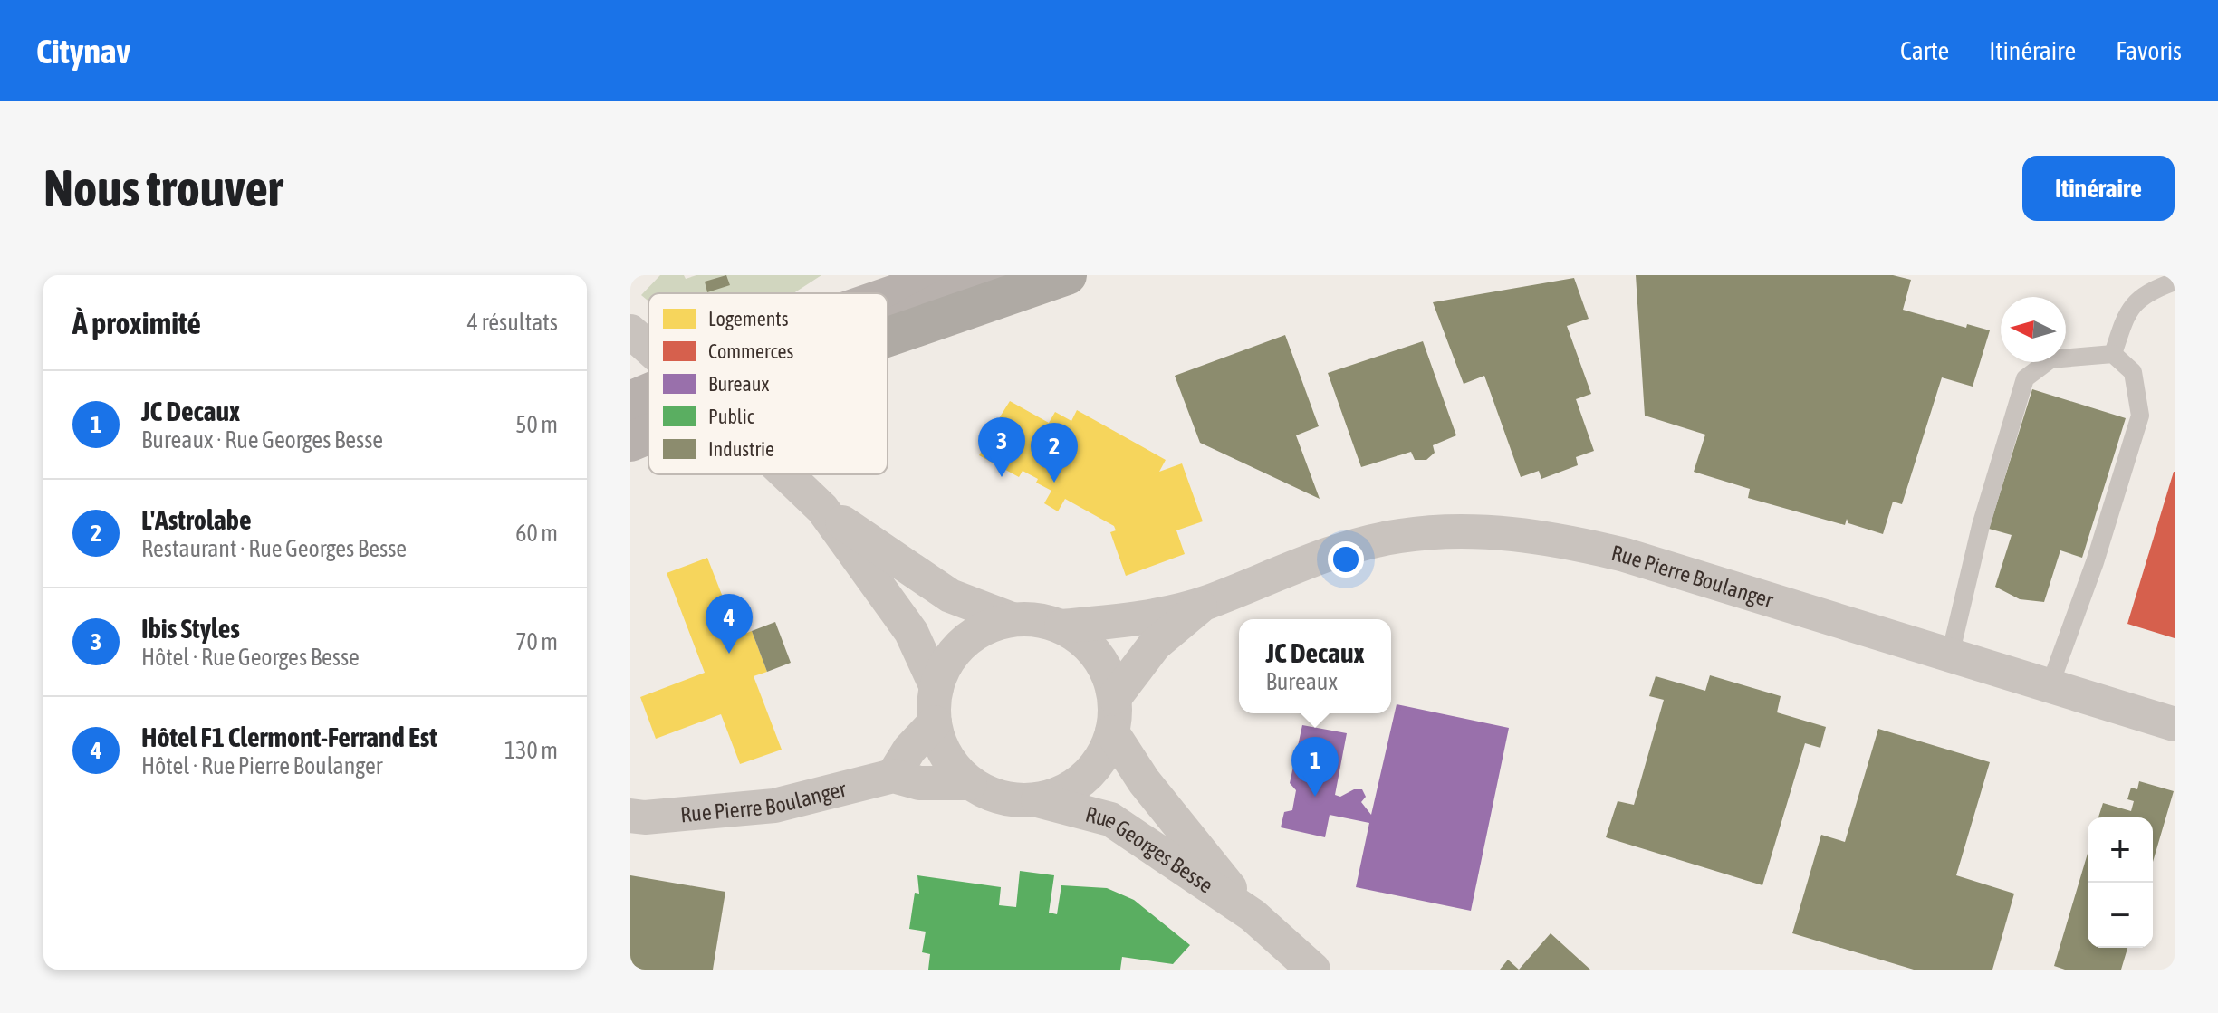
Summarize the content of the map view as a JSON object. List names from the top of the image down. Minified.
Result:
{"streets":{"street":["Rue Pierre Boulanger","Rue Georges Besse"]},"crossings":[["Rue Pierre Boulanger","Rue Georges Besse"]],"legend":["Logements","Commerces","Bureaux","Public","Industrie"],"north":"left","page":{"header":"Citynav","nav":["Carte","Itinéraire","Favoris"],"buttons":"Itinéraire","title":"Nous trouver","heading":["À proximité","4 résultats"],"list":[{"mark":"1","name":"JC Decaux","note":"Bureaux · Rue Georges Besse","value":"50 m"},{"mark":"2","name":"L'Astrolabe","note":"Restaurant · Rue Georges Besse","value":"60 m"},{"mark":"3","name":"Ibis Styles","note":"Hôtel · Rue Georges Besse","value":"70 m"},{"mark":"4","name":"Hôtel F1 Clermont-Ferrand Est","note":"Hôtel · Rue Pierre Boulanger","value":"130 m"}],"pins":["3","2","4","1"],"popup":["JC Decaux","Bureaux"],"map_buttons":["+","−"]}}
